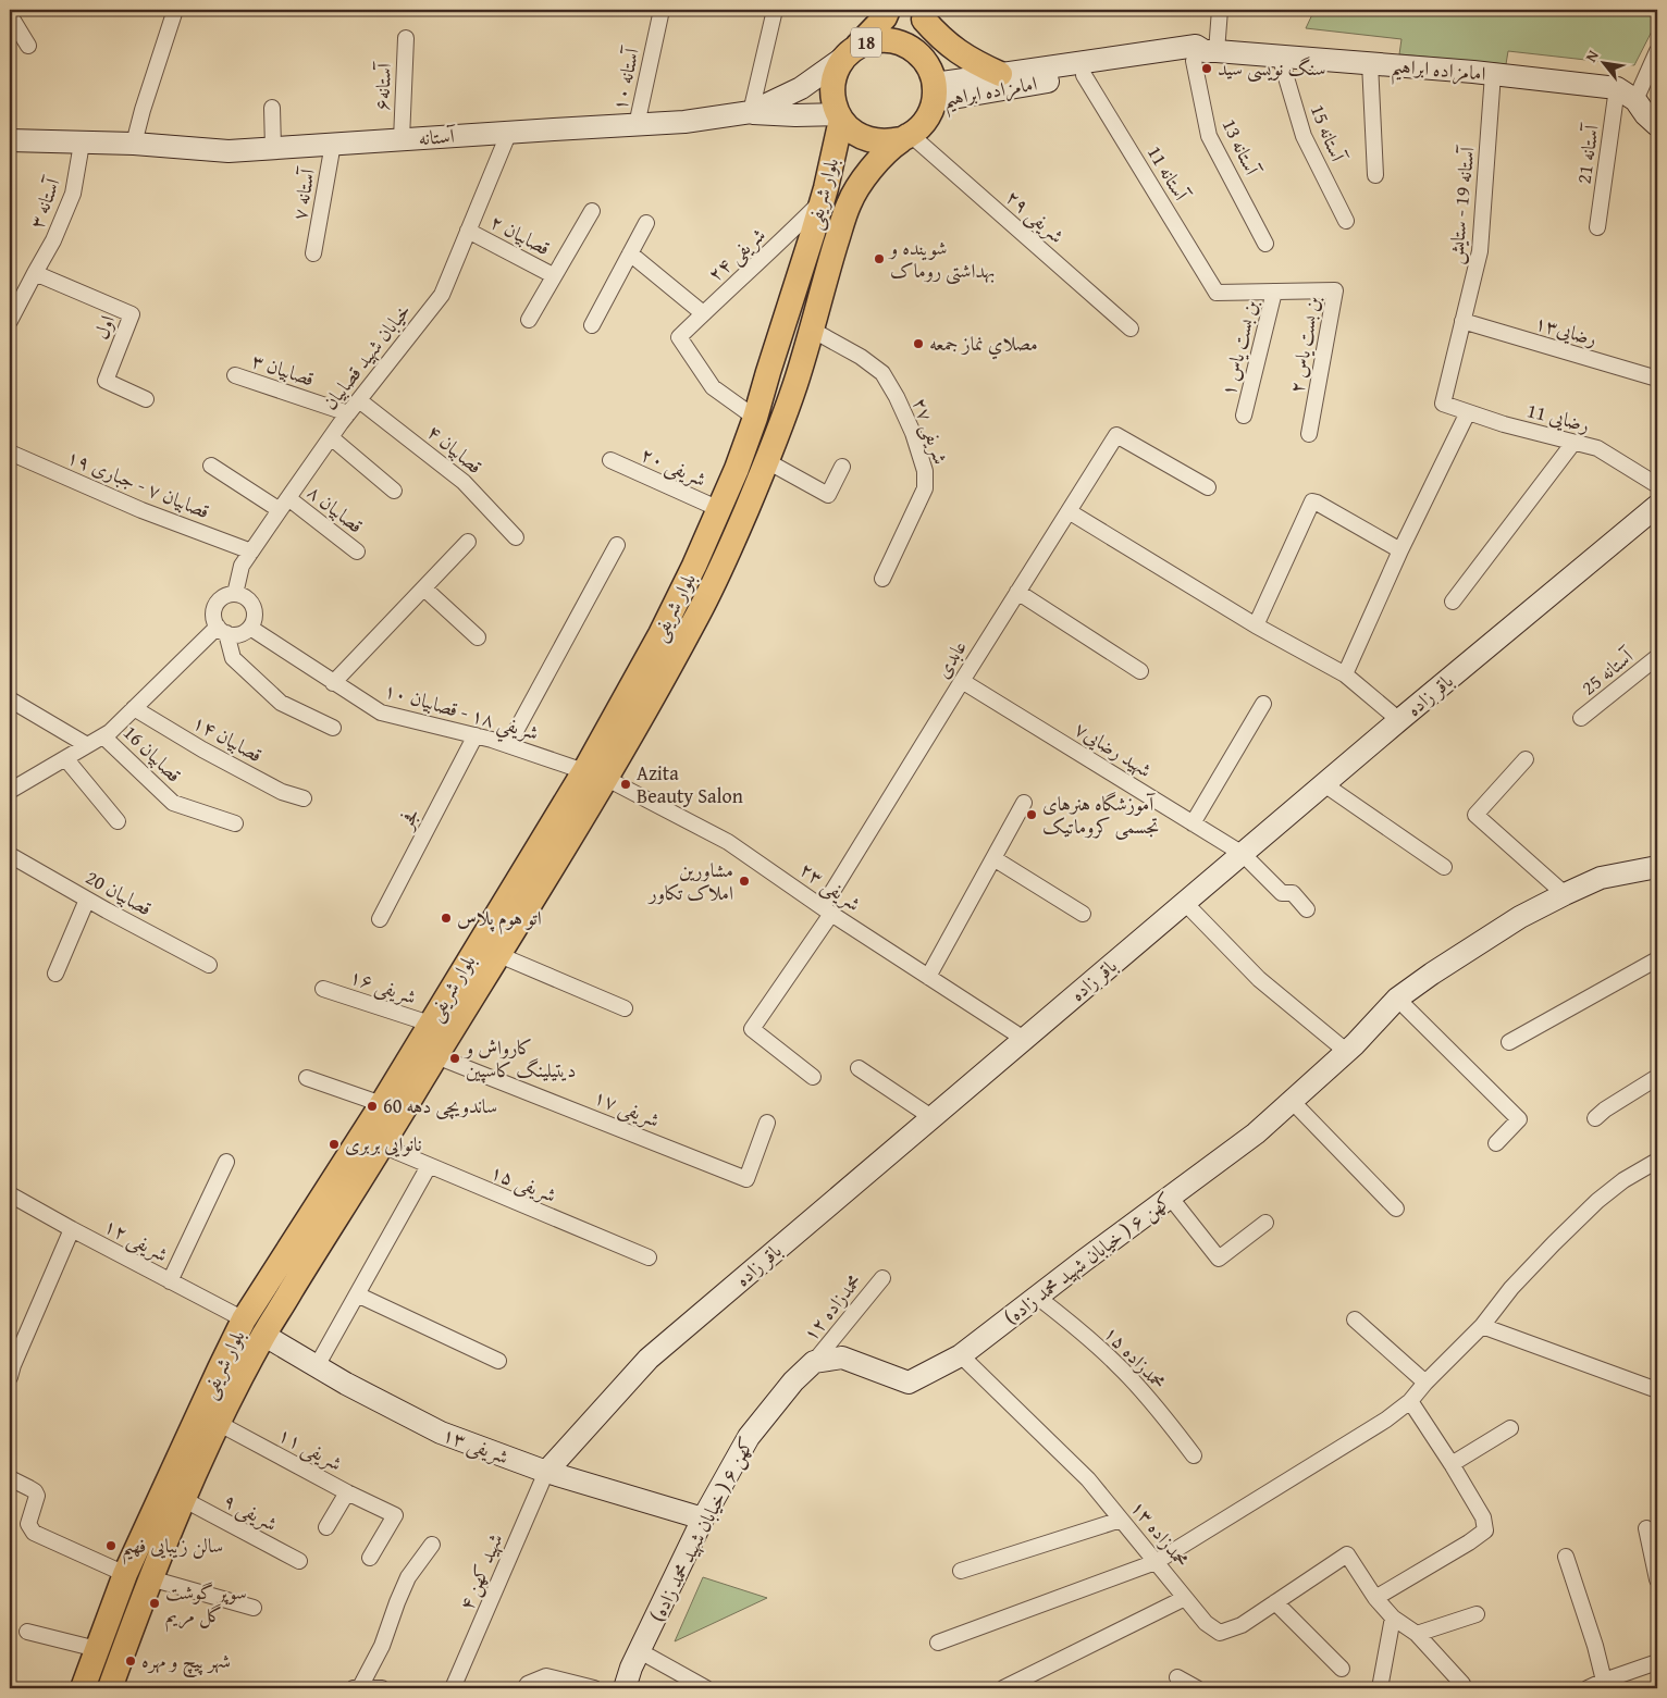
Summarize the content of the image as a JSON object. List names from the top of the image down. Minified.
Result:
{"streets":{"main road":["18","بلوار شریفی"],"street":["امامزاده ابراهیم","آستانه ۱۰","آستانه۶","آستانه 15","آستانه","آستانه 13","آستانه 21","آستانه 11","آستانه ۷","آستانه ۳","آستانه 19 - ستایش","شریفی ۲۹","قصابیان ۲","شریفی ۲۴","اول","رضایی۱۳","بن بست یاس ۲","بن بست یاس ۱","خیابان شهید قصابیان","قصابیان ۳","رضایی 11","شریفی ۲۷","قصابیان ۴","شریفی ۲۰","قصابيان ۷ - جباری ۱۹","قصابیان ۸","عابدی","آستانه 25","باقر زاده","شريفي ۱۸ - قصابیان ۱۰","قصابیان ۱۴","شهید رضایی۷","قصابیان 16","فجر","شریفی ۲۳","قصابیان 20","شریفی ۱۶","شریفی ۱۷","شریفی ۱۵","شریفی ۱۲","کهن ۶ ( خیابان شهید محمد زاده)","محمدزاده ۱۲","محمدزاده ۱۵","شریفی ۱۳","شریفی ۱۱","شریفی ۹","محمدزاده ۱۳","شهید کهن ۴"]},"crossings":[["18","امامزاده ابراهیم"],["18","آستانه"],["18","بلوار شریفی"],["18","شریفی ۲۹"],["امامزاده ابراهیم","آستانه 15"],["امامزاده ابراهیم","آستانه"],["امامزاده ابراهیم","آستانه 13"],["امامزاده ابراهیم","آستانه 21"],["امامزاده ابراهیم","آستانه 11"],["امامزاده ابراهیم","بلوار شریفی"],["امامزاده ابراهیم","آستانه 19 - ستایش"],["امامزاده ابراهیم","شریفی ۲۹"],["آستانه ۱۰","آستانه"],["آستانه۶","آستانه"],["آستانه","بلوار شریفی"],["آستانه","آستانه ۷"],["آستانه","آستانه ۳"],["آستانه","شریفی ۲۹"],["آستانه","خیابان شهید قصابیان"],["آستانه 11","بن بست یاس ۲"],["آستانه 11","بن بست یاس ۱"],["بلوار شریفی","شریفی ۲۹"],["بلوار شریفی","شریفی ۲۴"],["بلوار شریفی","شریفی ۲۷"],["بلوار شریفی","شریفی ۲۰"],["بلوار شریفی","شريفي ۱۸ - قصابیان ۱۰"],["بلوار شریفی","شریفی ۲۳"],["بلوار شریفی","شریفی ۱۶"],["بلوار شریفی","شریفی ۱۷"],["بلوار شریفی","شریفی ۱۵"],["بلوار شریفی","شریفی ۱۲"],["بلوار شریفی","شریفی ۱۳"],["بلوار شریفی","شریفی ۱۱"],["بلوار شریفی","شریفی ۹"],["آستانه ۳","اول"],["آستانه 19 - ستایش","رضایی۱۳"],["آستانه 19 - ستایش","رضایی 11"],["قصابیان ۲","خیابان شهید قصابیان"],["بن بست یاس ۲","بن بست یاس ۱"],["خیابان شهید قصابیان","قصابیان ۳"],["خیابان شهید قصابیان","قصابیان ۴"],["خیابان شهید قصابیان","قصابيان ۷ - جباری ۱۹"],["خیابان شهید قصابیان","قصابیان ۸"],["خیابان شهید قصابیان","شريفي ۱۸ - قصابیان ۱۰"],["عابدی","شهید رضایی۷"],["عابدی","شریفی ۲۳"],["باقر زاده","شهید رضایی۷"],["باقر زاده","شریفی ۲۳"],["باقر زاده","شریفی ۱۳"],["باقر زاده","شهید کهن ۴"],["شريفي ۱۸ - قصابیان ۱۰","فجر"],["شريفي ۱۸ - قصابیان ۱۰","شریفی ۲۳"],["کهن ۶ ( خیابان شهید محمد زاده)","محمدزاده ۱۲"],["کهن ۶ ( خیابان شهید محمد زاده)","محمدزاده ۱۵"],["کهن ۶ ( خیابان شهید محمد زاده)","شریفی ۱۳"],["کهن ۶ ( خیابان شهید محمد زاده)","محمدزاده ۱۳"],["شریفی ۱۳","شهید کهن ۴"]],"places":["سنگ نویسی سید","شوینده و بهداشتی روماک","مصلاي نماز جمعه","Azita Beauty Salon","آموزشگاه هنرهای تجسمی کروماتیک","مشاورین املاک تکاور","اتو هوم پلاس","کارواش و دیتیلینگ کاسپین","ساندویچی دهه 60","نانوایی بربری","سالن زیبایی فهیم","سوپر گوشت گل مریم","شهر پیچ و مهره"],"north":"top left"}
